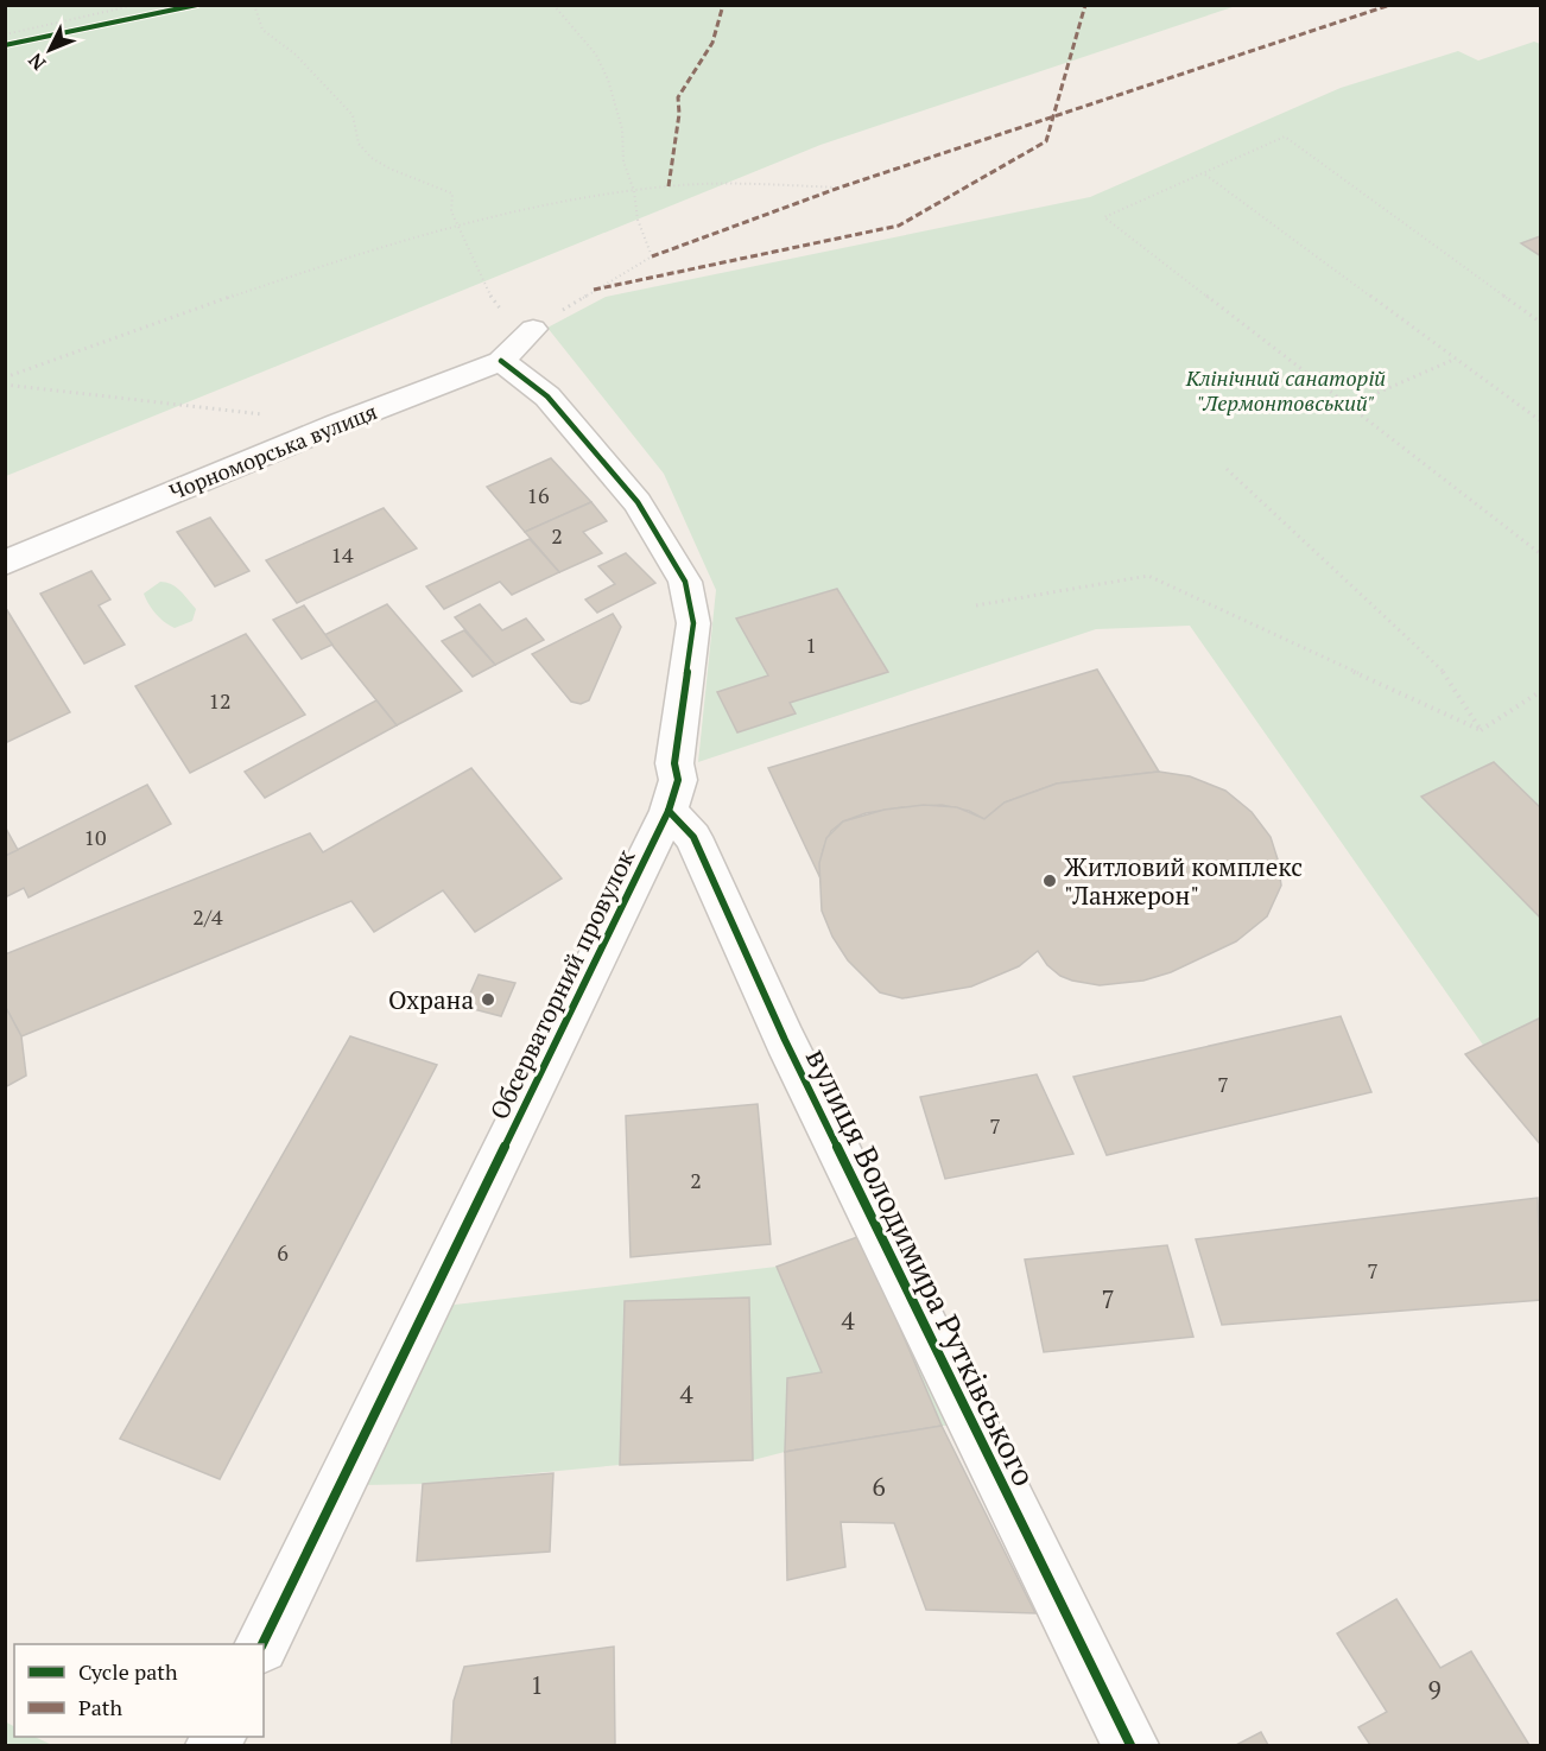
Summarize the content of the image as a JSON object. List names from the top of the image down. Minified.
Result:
{"streets":{"street":["Чорноморська вулиця","Обсерваторний провулок","вулиця Володимира Рутківського"]},"crossings":[["Чорноморська вулиця","Обсерваторний провулок"],["Обсерваторний провулок","вулиця Володимира Рутківського"]],"parks":["Клінічний санаторій \"Лермонтовський\""],"places":["Житловий комплекс \"Ланжерон\"","Охрана"],"house_numbers":["16","2","14","1","12","10","2/4","7","7","2","6","7","7","4","4","6","1","9"],"legend":["Cycle path","Path"],"north":"bottom left"}
